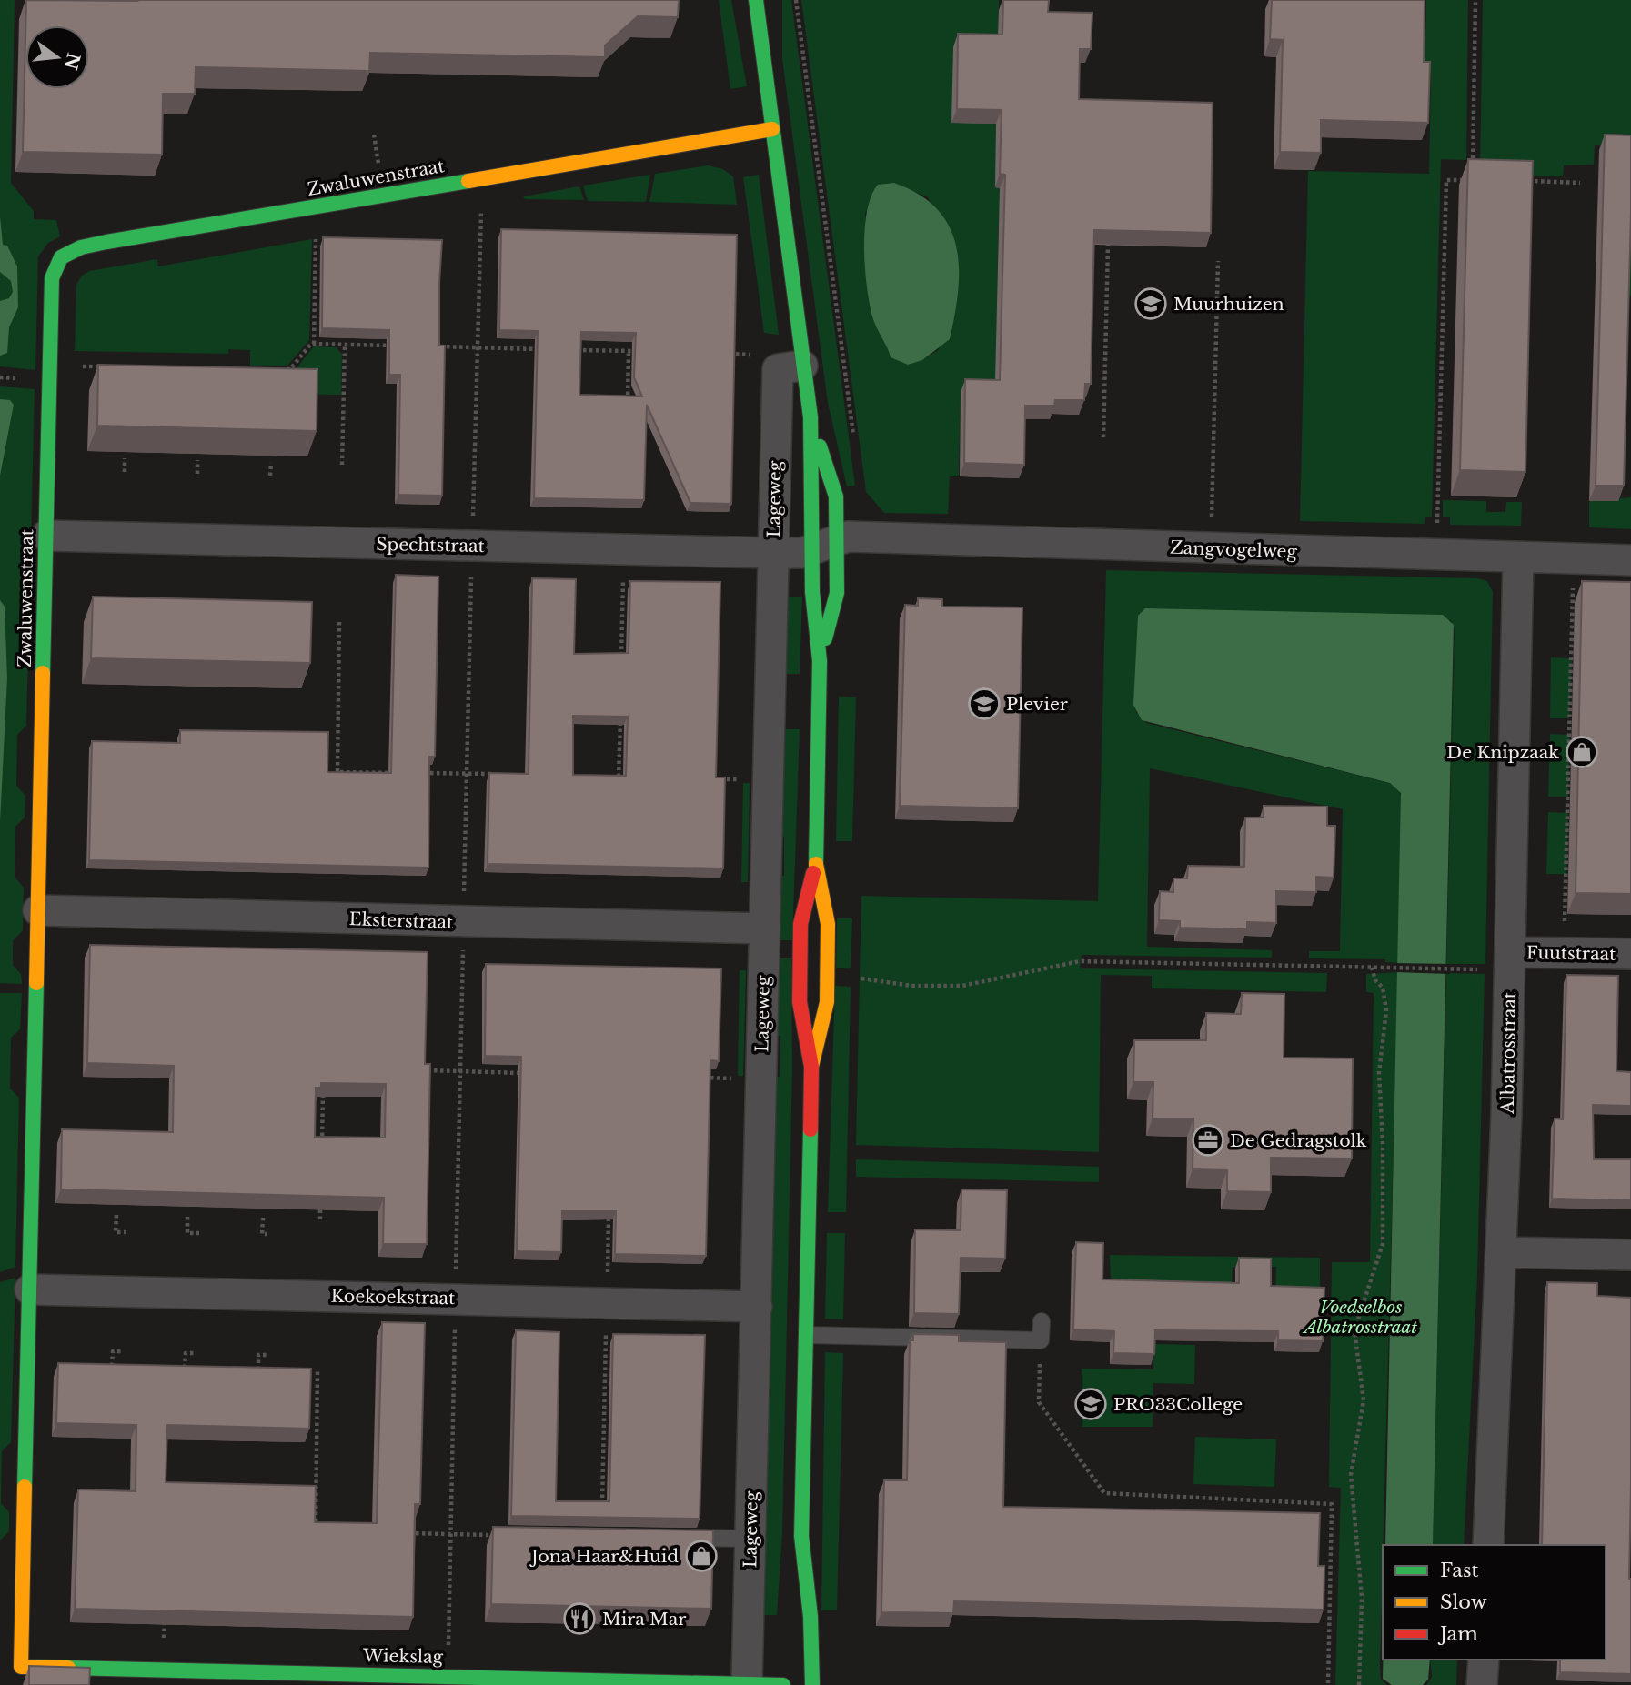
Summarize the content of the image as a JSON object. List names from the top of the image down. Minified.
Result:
{"streets":{"street":["Zwaluwenstraat","Lageweg","Spechtstraat","Zangvogelweg","Eksterstraat","Fuutstraat","Albatrosstraat","Koekoekstraat","Wiekslag"]},"crossings":[["Zwaluwenstraat","Lageweg"],["Zwaluwenstraat","Spechtstraat"],["Zwaluwenstraat","Eksterstraat"],["Zwaluwenstraat","Koekoekstraat"],["Zwaluwenstraat","Wiekslag"],["Lageweg","Spechtstraat"],["Lageweg","Zangvogelweg"],["Lageweg","Eksterstraat"],["Lageweg","Koekoekstraat"],["Lageweg","Wiekslag"],["Spechtstraat","Zangvogelweg"],["Zangvogelweg","Albatrosstraat"],["Fuutstraat","Albatrosstraat"]],"parks":["Voedselbos Albatrosstraat"],"places":{"school or university":["Muurhuizen","Plevier","PRO33College"],"shop":["De Knipzaak","Jona Haar&Huid"],"office":["De Gedragstolk"],"restaurant":["Mira Mar"]},"legend":["Fast","Slow","Jam"],"north":"right"}
